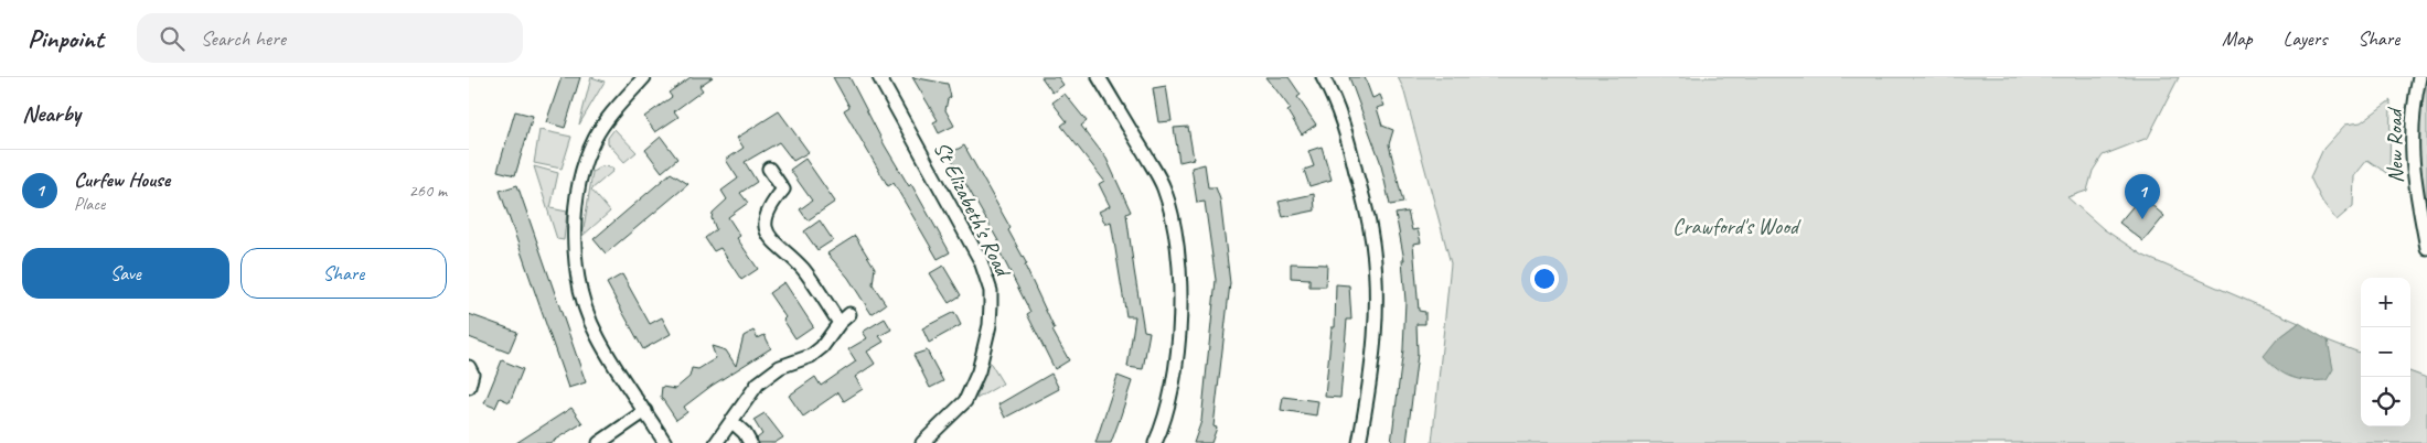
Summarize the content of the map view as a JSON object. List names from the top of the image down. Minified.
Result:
{"streets":{"street":["New Road","St Elizabeth's Road"]},"parks":["Crawford's Wood"],"page":{"header":"Pinpoint","search":"Search here","nav":["Map","Layers","Share"],"heading":"Nearby","list":[{"mark":"1","name":"Curfew House","note":"Place","value":"260 m"}],"pins":"1","buttons":["Save","Share"],"map_buttons":["+","−"]}}
